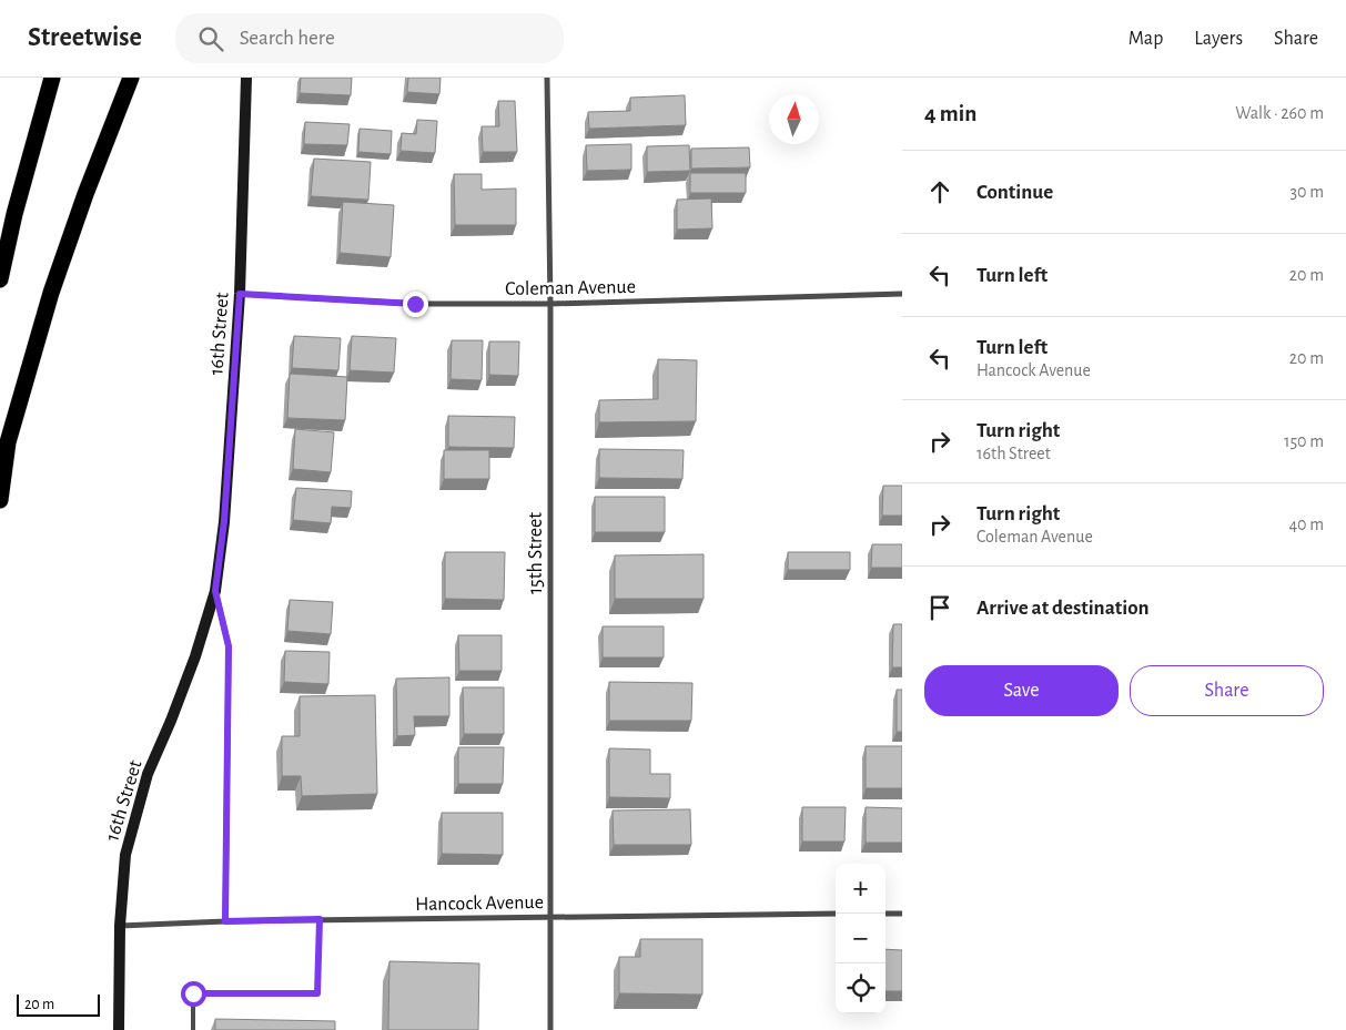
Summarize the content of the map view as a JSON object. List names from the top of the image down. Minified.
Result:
{"streets":{"main road":["16th Street"],"street":["Coleman Avenue","15th Street","Hancock Avenue"]},"crossings":[["Coleman Avenue","16th Street"],["Coleman Avenue","15th Street"],["16th Street","Hancock Avenue"],["15th Street","Hancock Avenue"]],"scale_bar":"20 m","north":"top","page":{"header":"Streetwise","search":"Search here","nav":["Map","Layers","Share"],"heading":["4 min","Walk · 260 m"],"list":[["Continue","30 m"],["Turn left","20 m"],["Turn left","Hancock Avenue","20 m"],["Turn right","16th Street","150 m"],["Turn right","Coleman Avenue","40 m"],"Arrive at destination"],"buttons":["Save","Share"],"map_buttons":["+","−"],"scale":"20 m"}}
